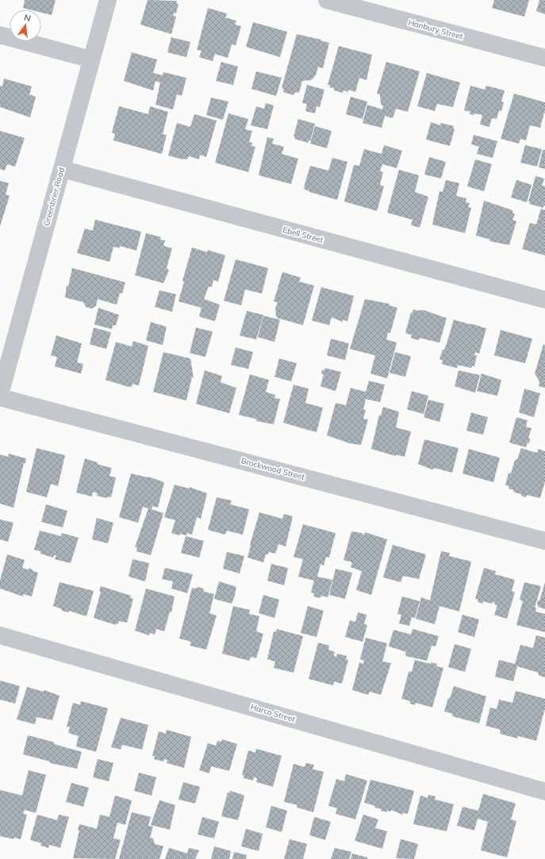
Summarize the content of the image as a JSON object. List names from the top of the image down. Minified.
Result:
{"streets":{"street":["Hanbury Street","Greenbrier Road","Ebell Street","Brockwood Street","Harco Street"]},"crossings":[["Greenbrier Road","Ebell Street"]],"north":"top"}
